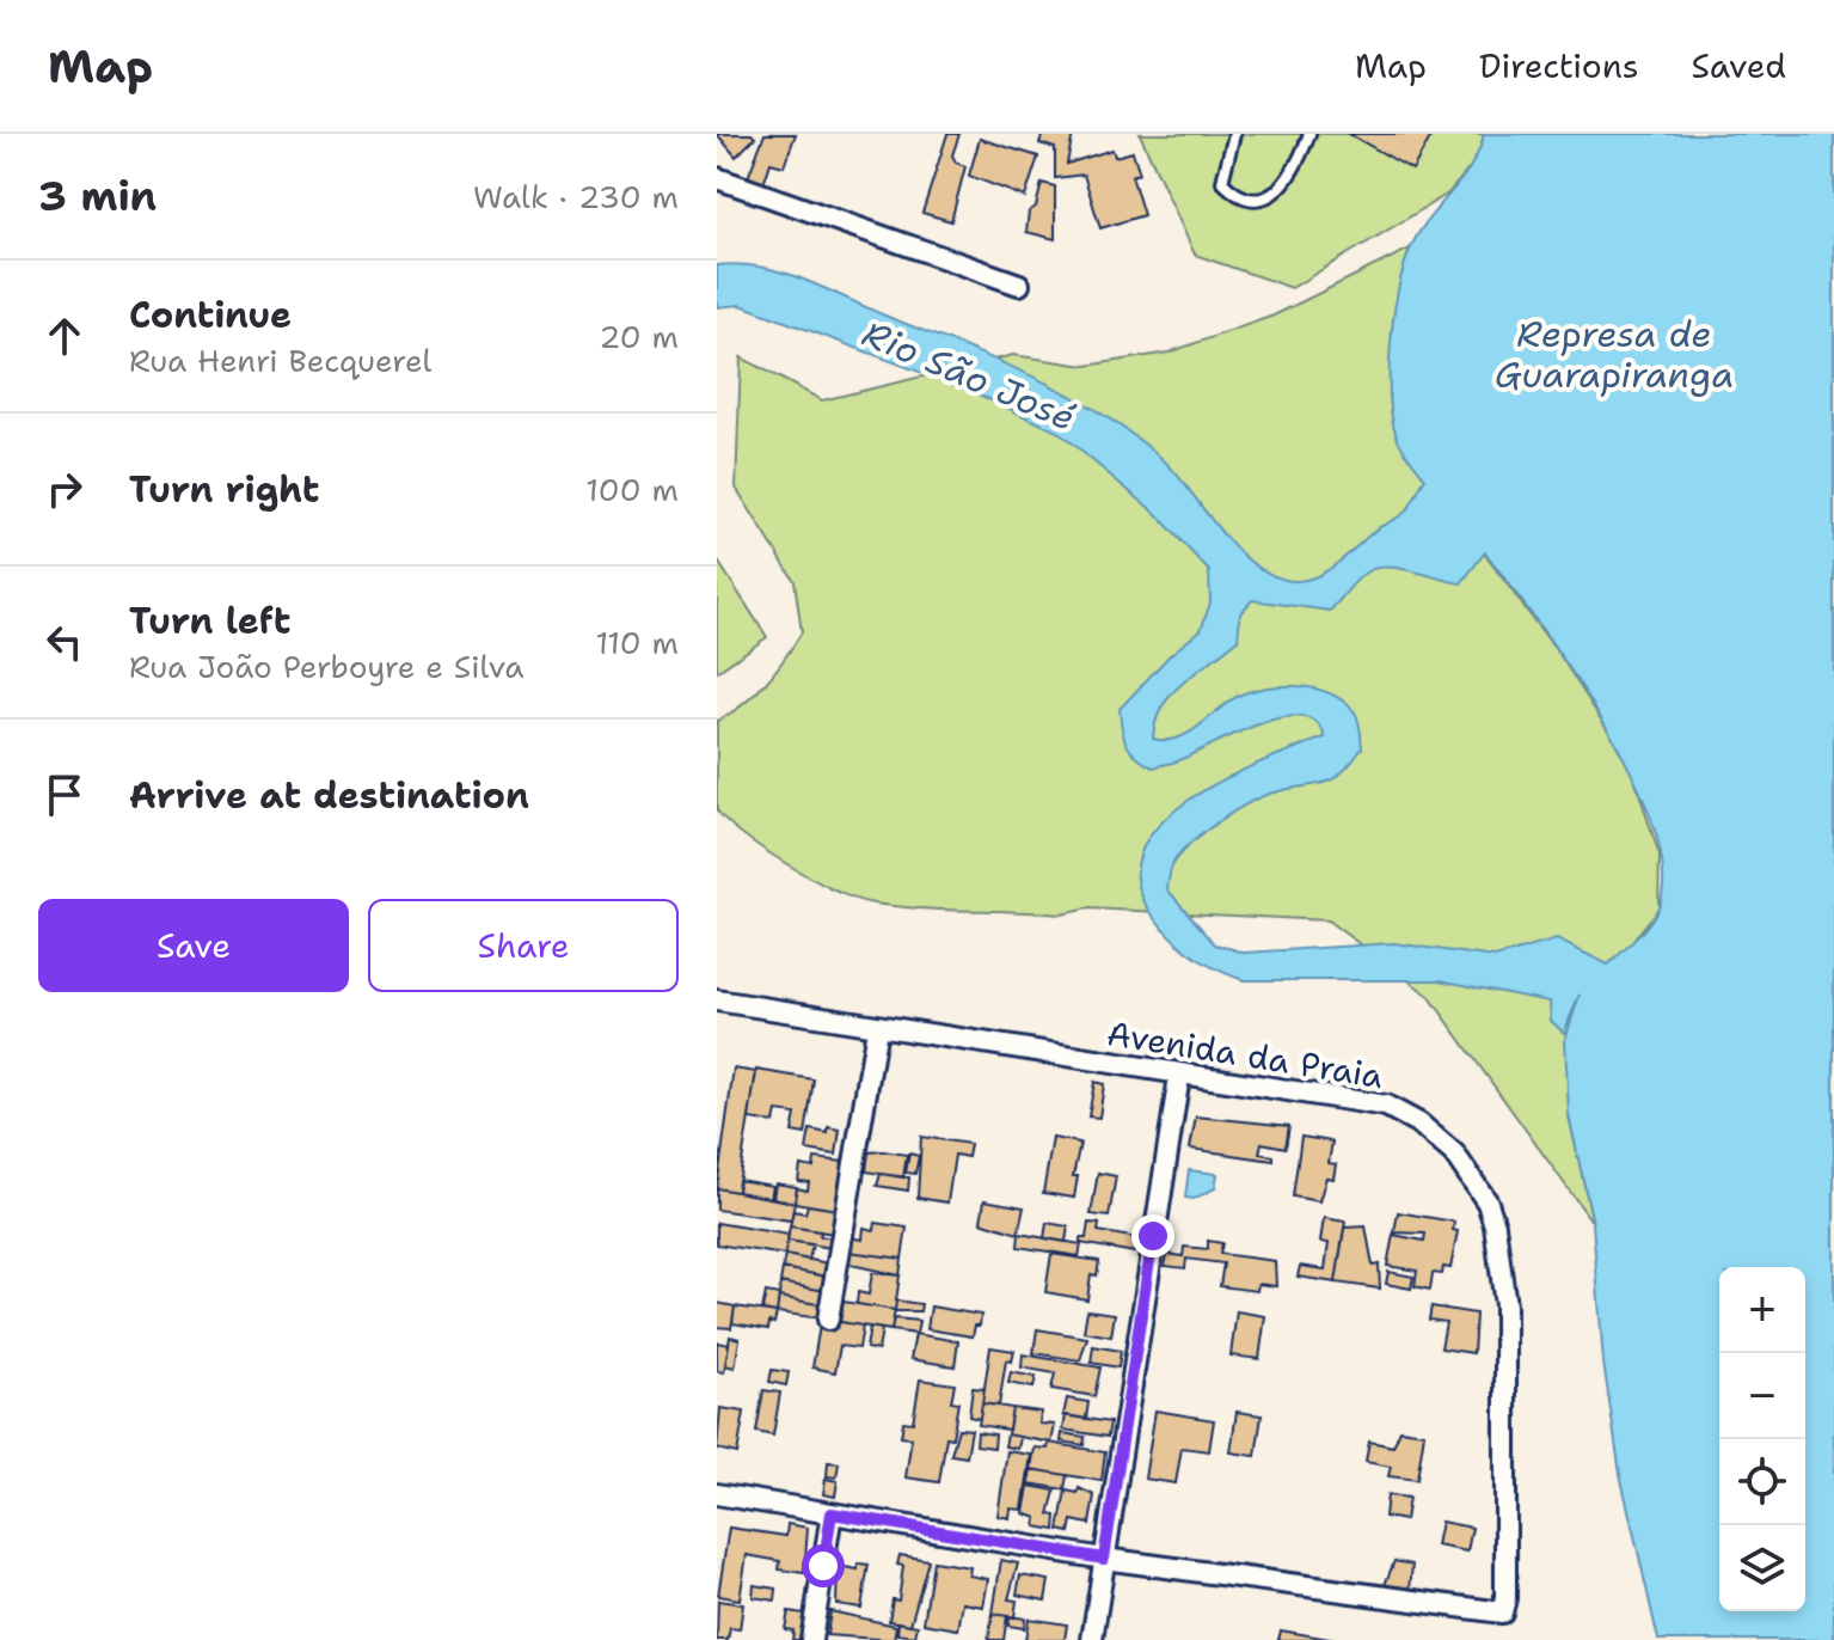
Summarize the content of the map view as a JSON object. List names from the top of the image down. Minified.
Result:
{"streets":{"street":["Avenida da Praia"]},"water":["Represa de Guarapiranga","Rio São José"],"page":{"header":"Map","nav":["Map","Directions","Saved"],"heading":["3 min","Walk · 230 m"],"list":[["Continue","Rua Henri Becquerel","20 m"],["Turn right","100 m"],["Turn left","Rua João Perboyre e Silva","110 m"],"Arrive at destination"],"buttons":["Save","Share"],"map_buttons":["+","−"]}}
